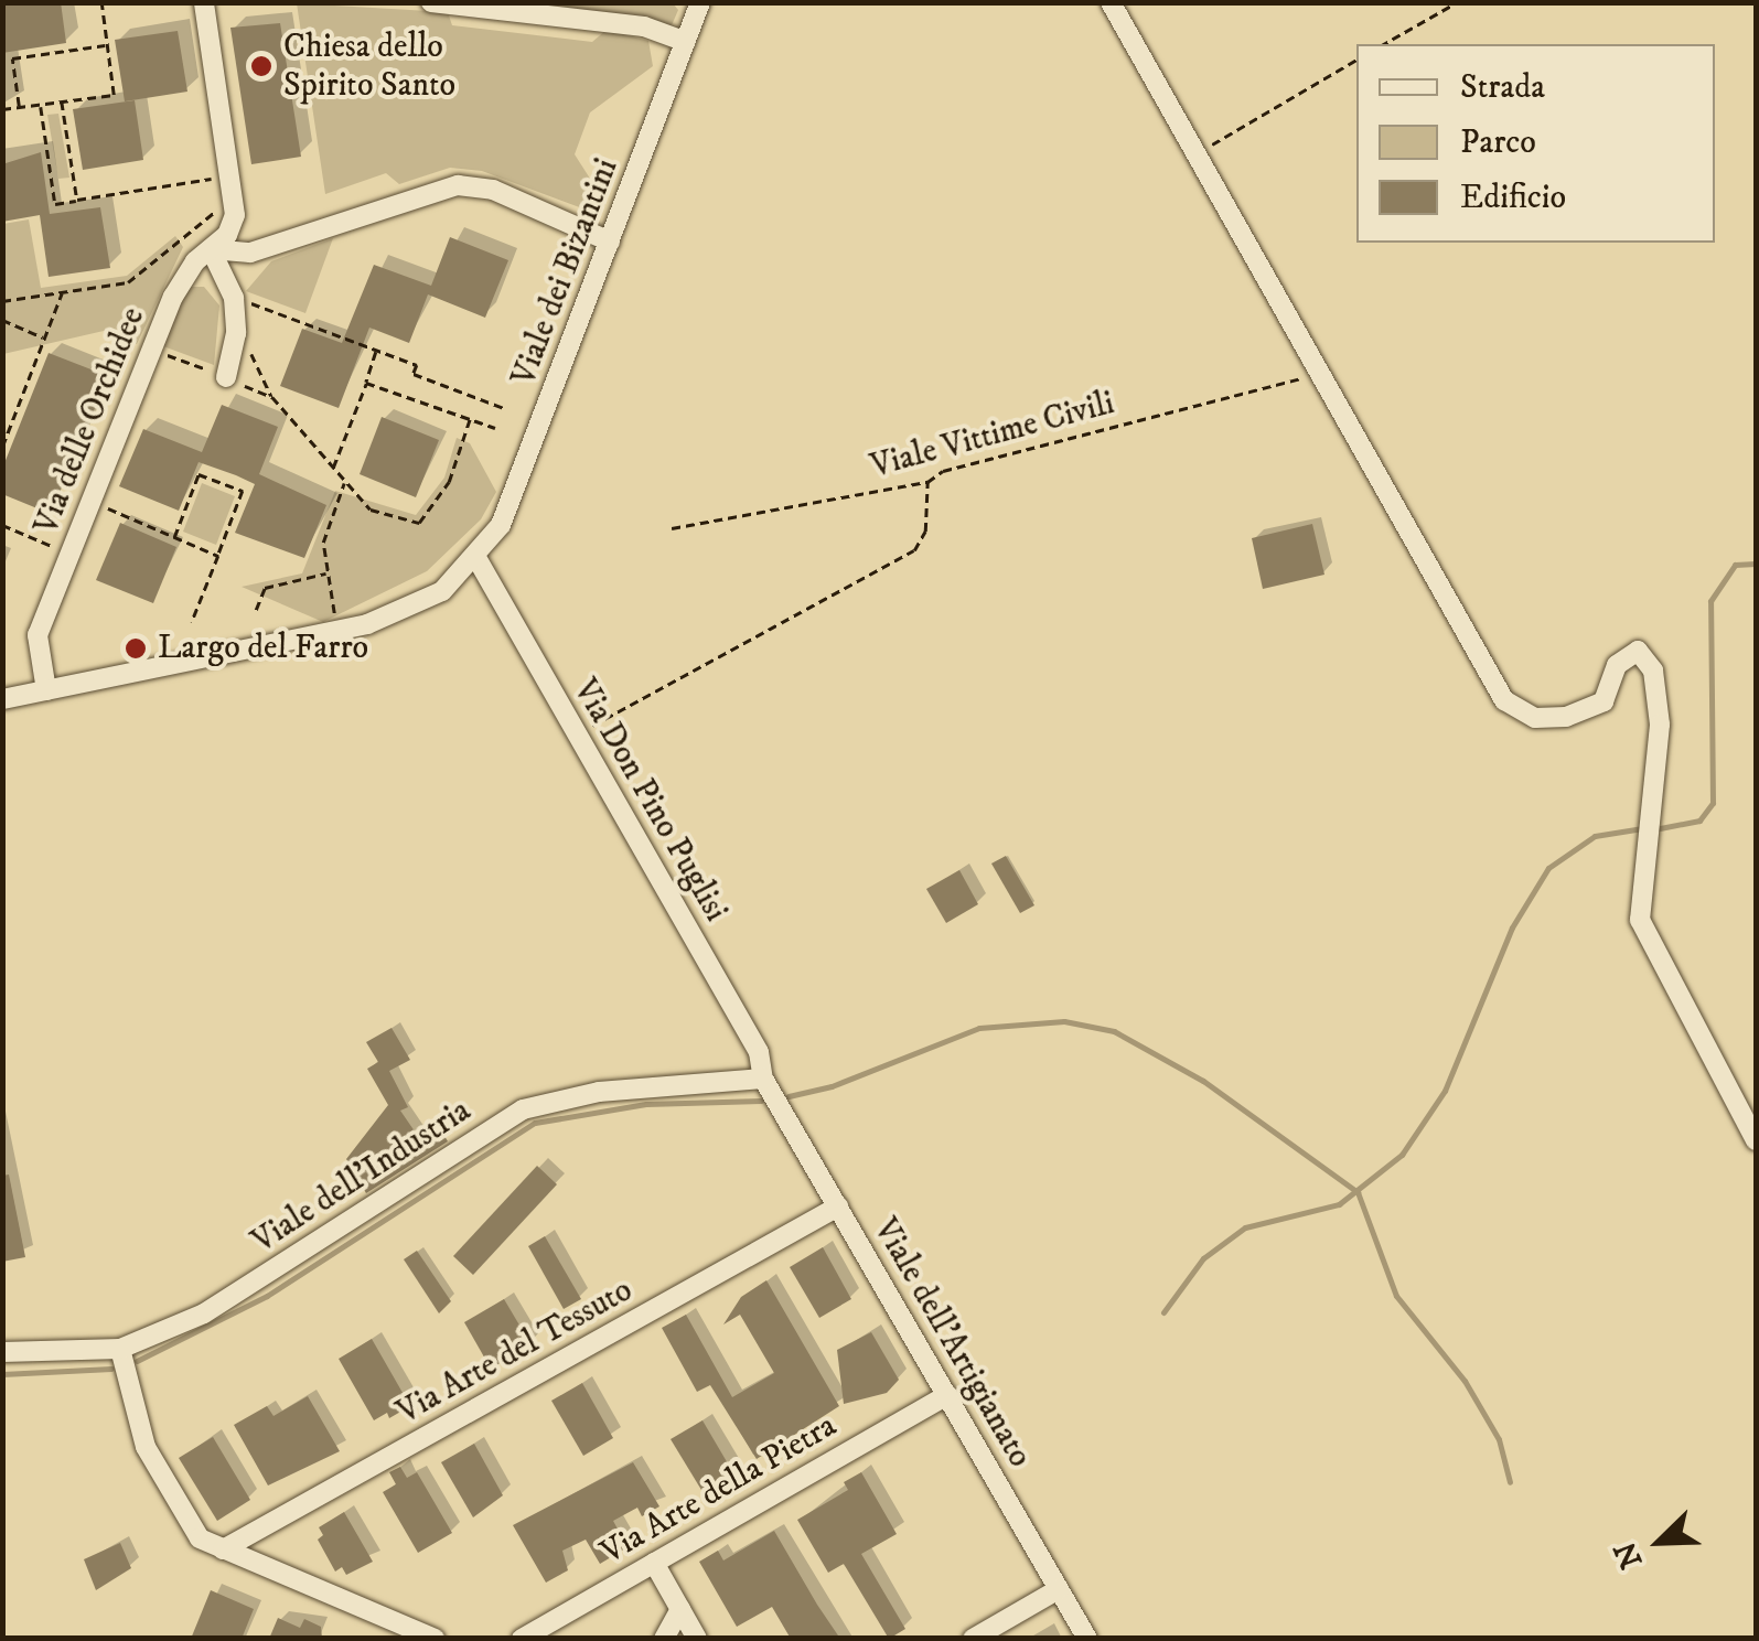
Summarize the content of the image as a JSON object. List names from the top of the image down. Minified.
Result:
{"streets":{"street":["Viale dei Bizantini","Via delle Orchidee","Via Don Pino Puglisi","Viale dell'Industria","Viale dell'Artigianato","Via Arte del Tessuto","Via Arte della Pietra"],"path":["Viale Vittime Civili"]},"crossings":[["Viale dei Bizantini","Via delle Orchidee"],["Viale dei Bizantini","Via Don Pino Puglisi"],["Via Don Pino Puglisi","Viale dell'Industria"],["Via Don Pino Puglisi","Viale dell'Artigianato"],["Viale dell'Industria","Viale dell'Artigianato"],["Viale dell'Artigianato","Via Arte del Tessuto"],["Viale dell'Artigianato","Via Arte della Pietra"]],"places":["Chiesa dello Spirito Santo","Largo del Farro"],"legend":["Strada","Parco","Edificio"],"north":"bottom left"}
